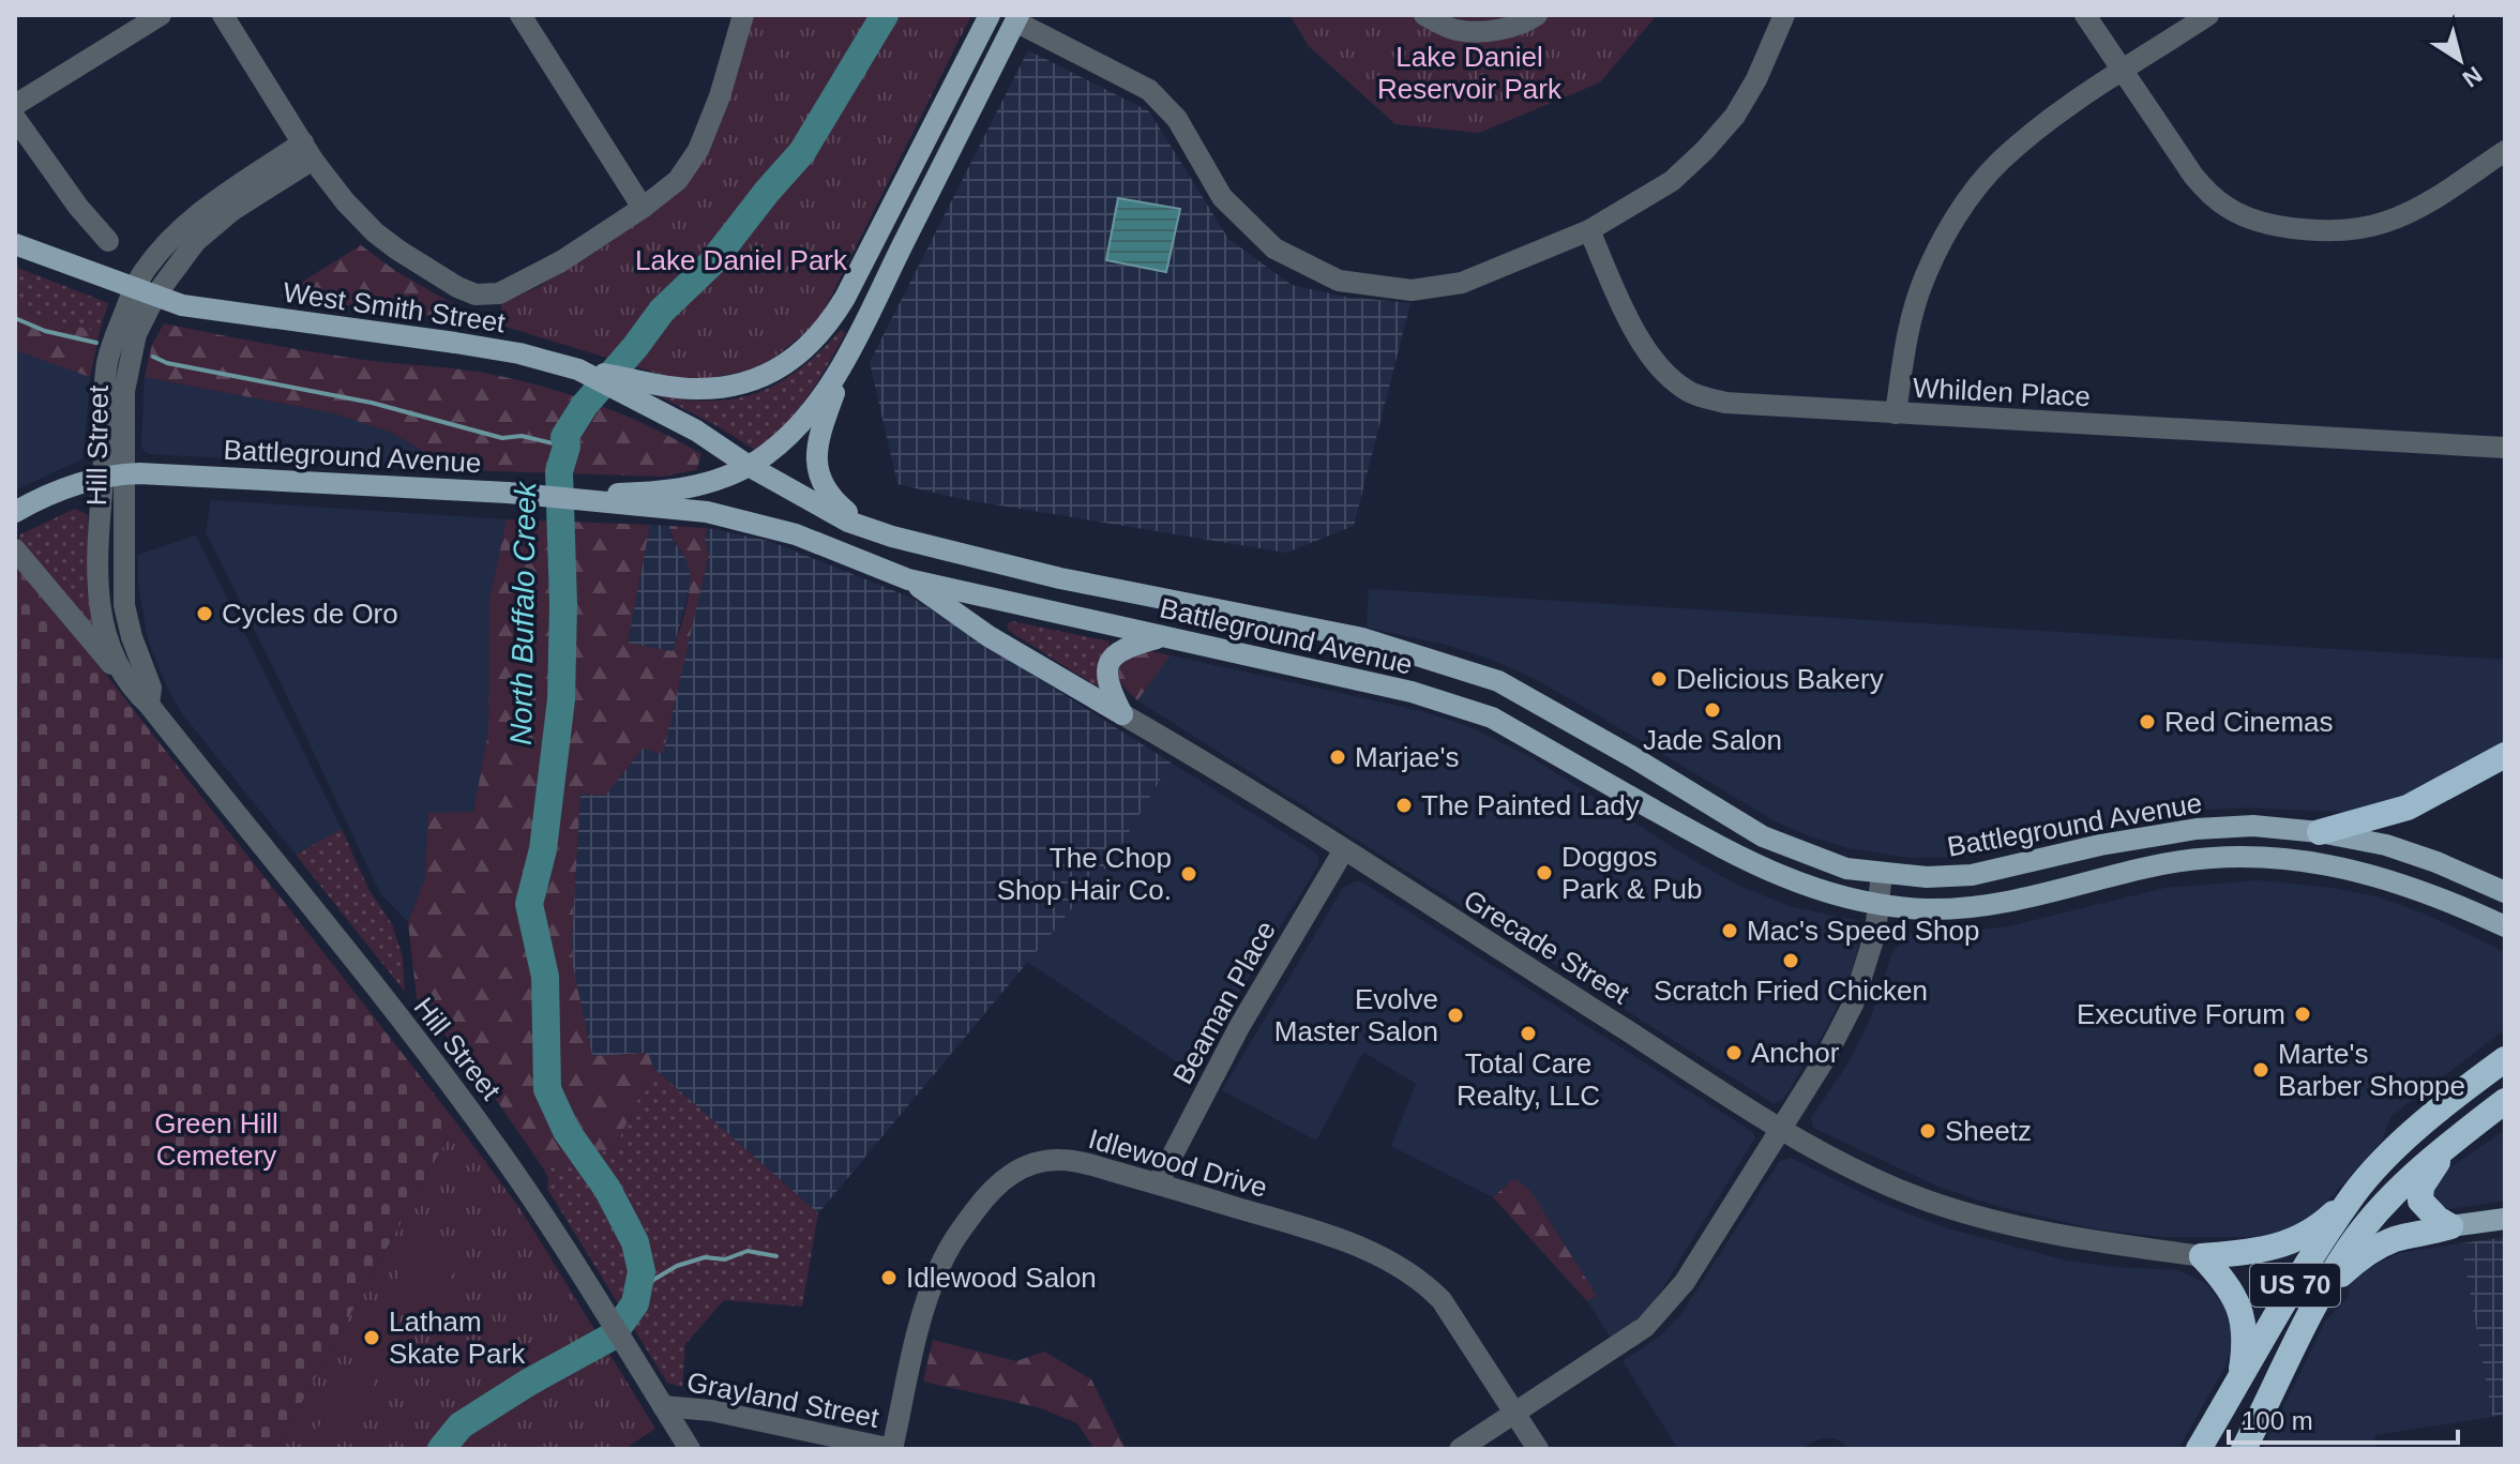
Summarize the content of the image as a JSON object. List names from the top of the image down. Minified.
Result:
{"streets":{"highway":["US 70"],"main road":["West Smith Street","Battleground Avenue"],"street":["Whilden Place","Hill Street","Grecade Street","Beaman Place","Idlewood Drive","Grayland Street"]},"crossings":[["West Smith Street","Hill Street"],["West Smith Street","Battleground Avenue"],["Hill Street","Battleground Avenue"],["Hill Street","Grayland Street"],["Grecade Street","Beaman Place"],["Beaman Place","Idlewood Drive"],["Idlewood Drive","Grayland Street"]],"water":["North Buffalo Creek"],"parks":["Lake Daniel Reservoir Park","Lake Daniel Park","Green Hill Cemetery"],"places":["Cycles de Oro","Delicious Bakery","Jade Salon","Red Cinemas","Marjae's","The Painted Lady","Doggos Park & Pub","The Chop Shop Hair Co.","Mac's Speed Shop","Scratch Fried Chicken","Executive Forum","Evolve Master Salon","Total Care Realty, LLC","Anchor","Marte's Barber Shoppe","Sheetz","Idlewood Salon","Latham Skate Park"],"scale_bar":"100 m","north":"bottom right"}
